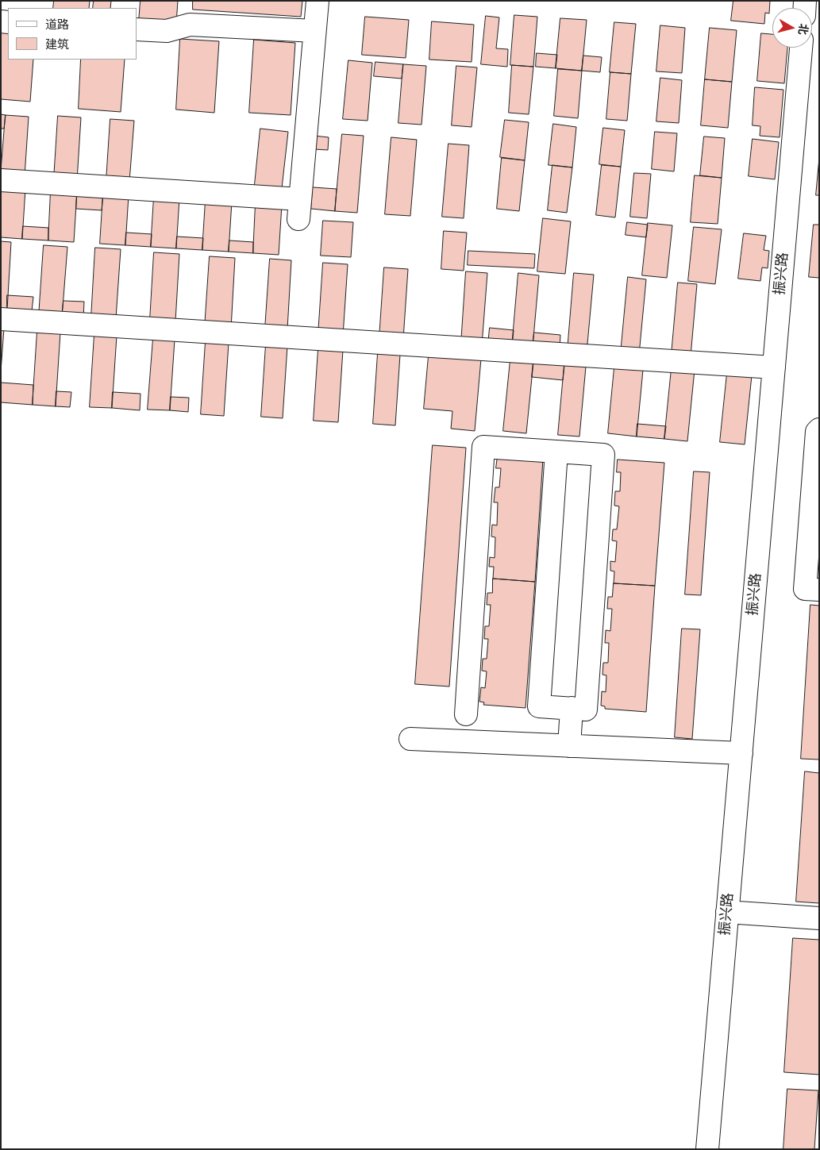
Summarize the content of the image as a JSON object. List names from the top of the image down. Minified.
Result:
{"streets":{"street":["振兴路"]},"legend":["道路","建筑"],"north":"right"}
